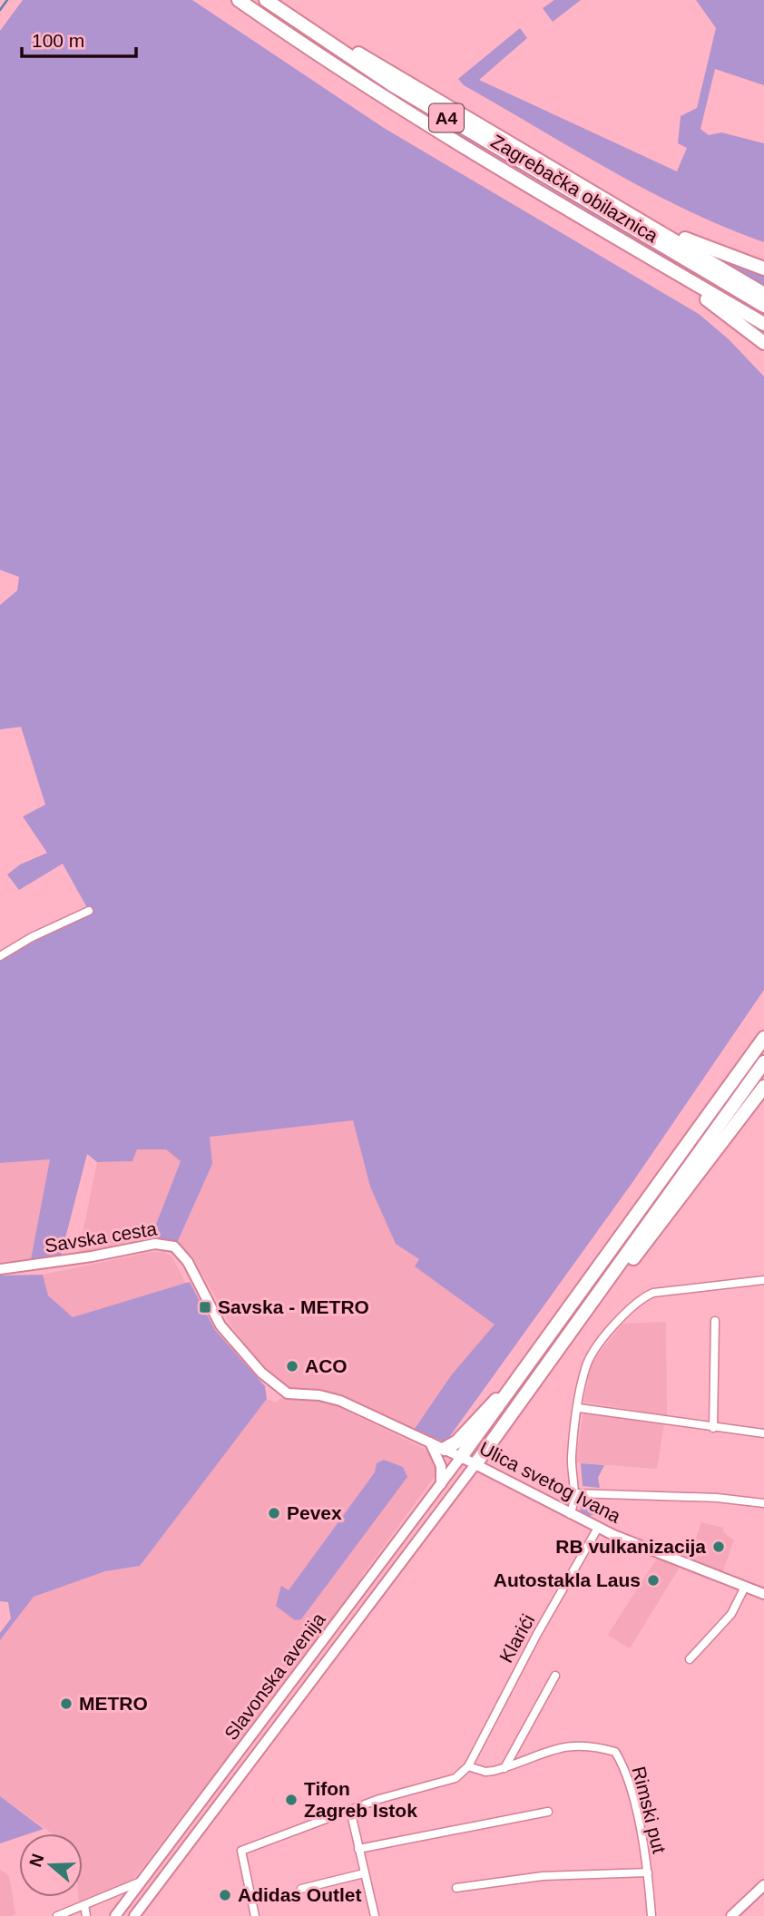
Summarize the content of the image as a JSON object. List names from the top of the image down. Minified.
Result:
{"streets":{"highway":["A4","Zagrebačka obilaznica"],"main road":["Savska cesta","Ulica svetog Ivana","Slavonska avenija"],"street":["Klarići","Rimski put"]},"crossings":[["Savska cesta","Ulica svetog Ivana"],["Savska cesta","Slavonska avenija"],["Ulica svetog Ivana","Klarići"],["Ulica svetog Ivana","Slavonska avenija"],["Klarići","Rimski put"]],"places":{"transit":["Savska - METRO"],"other":["ACO","Pevex","RB vulkanizacija","Autostakla Laus","METRO","Tifon Zagreb Istok","Adidas Outlet"]},"scale_bar":"100 m","north":"left"}
